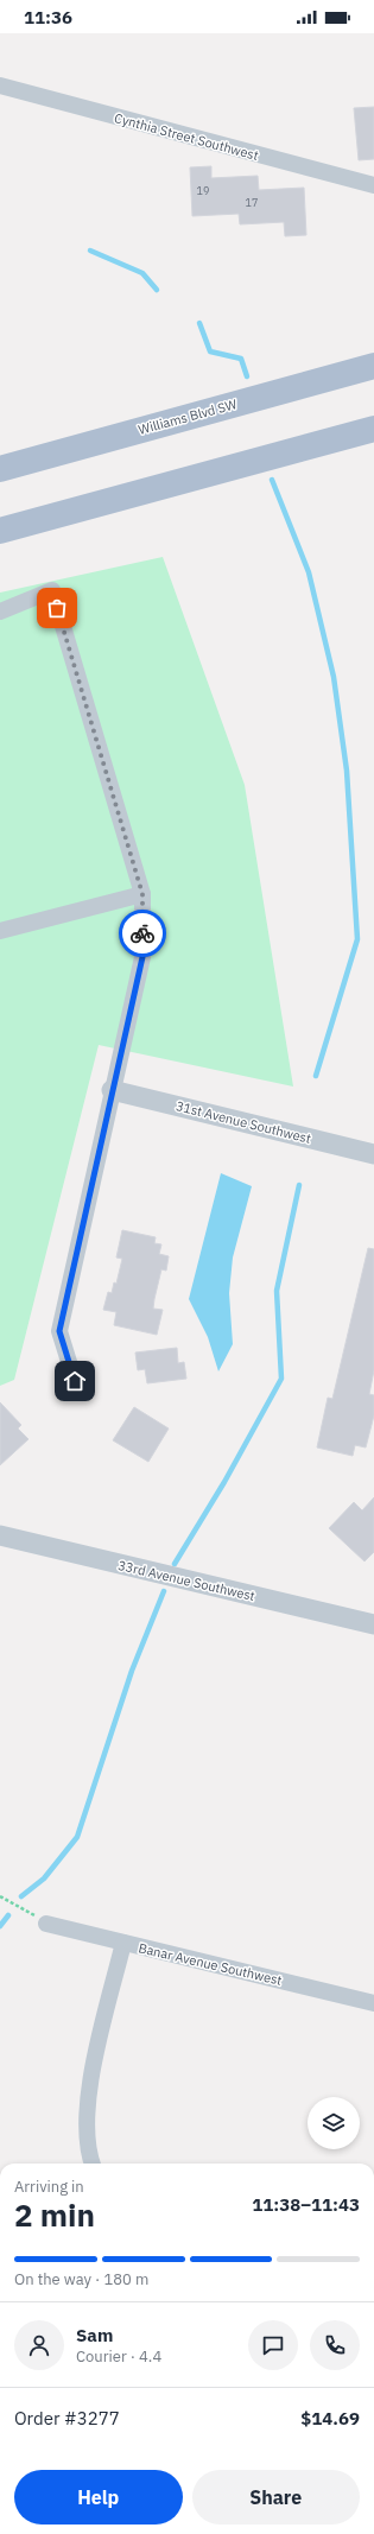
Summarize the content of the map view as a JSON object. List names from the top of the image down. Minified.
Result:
{"streets":{"main road":["Williams Blvd SW"],"street":["Cynthia Street Southwest","31st Avenue Southwest","33rd Avenue Southwest","Banar Avenue Southwest"]},"house_numbers":["19","17"],"page":{"status":"11:36","heading":["2 min","Arriving in","11:38–11:43"],"panel":["Sam","Courier · 4.4","Order #3277","$14.69"],"bar":"On the way · 180 m","buttons":["Help","Share"]}}
